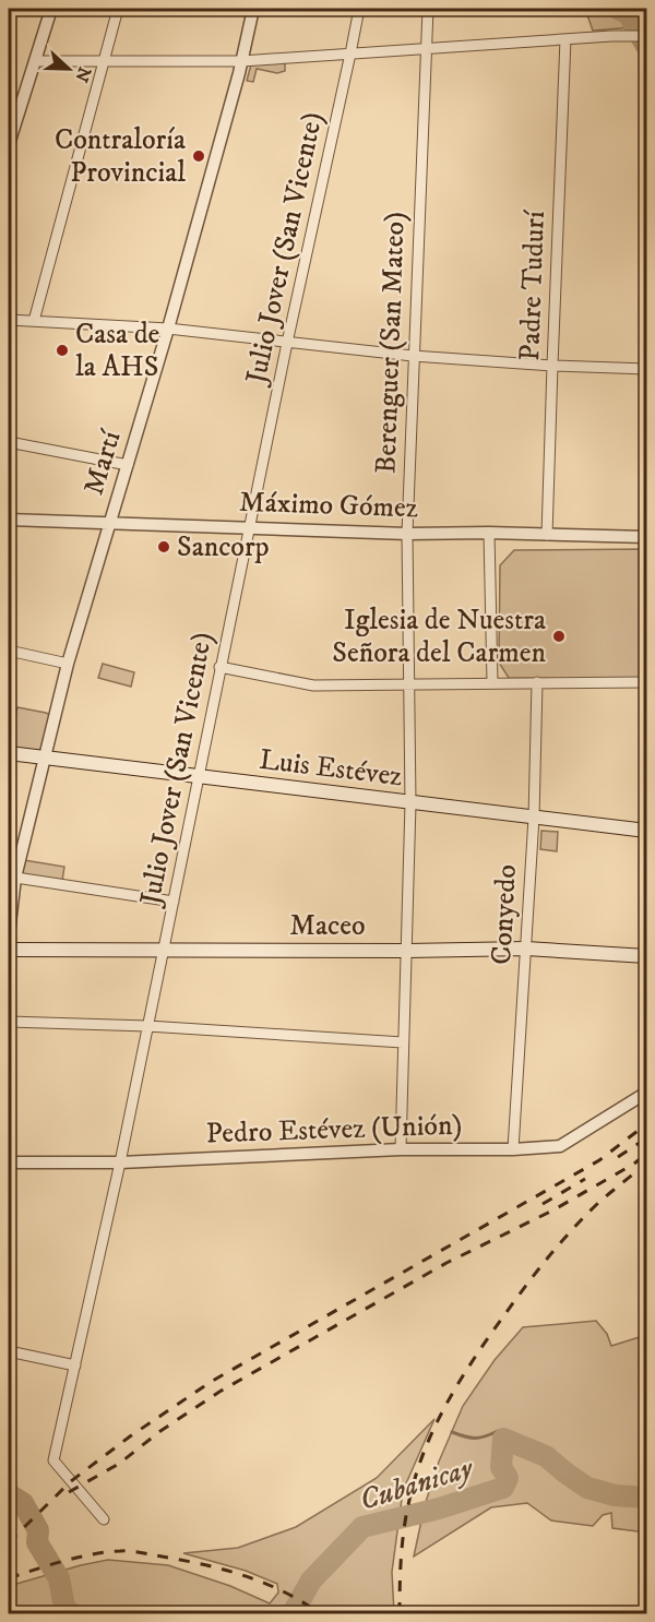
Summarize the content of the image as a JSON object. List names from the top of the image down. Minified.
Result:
{"streets":{"main road":["Luis Estévez","Maceo"],"street":["Julio Jover (San Vicente)","Padre Tudurí","Berenguer (San Mateo)","Martí","Máximo Gómez","Conyedo","Pedro Estévez (Unión)"]},"crossings":[["Julio Jover (San Vicente)","Máximo Gómez"],["Julio Jover (San Vicente)","Luis Estévez"],["Julio Jover (San Vicente)","Maceo"],["Julio Jover (San Vicente)","Pedro Estévez (Unión)"],["Padre Tudurí","Máximo Gómez"],["Berenguer (San Mateo)","Máximo Gómez"],["Berenguer (San Mateo)","Luis Estévez"],["Berenguer (San Mateo)","Maceo"],["Berenguer (San Mateo)","Pedro Estévez (Unión)"],["Martí","Máximo Gómez"],["Martí","Luis Estévez"],["Luis Estévez","Conyedo"],["Conyedo","Maceo"],["Conyedo","Pedro Estévez (Unión)"]],"water":["Cubanicay"],"places":["Contraloría Provincial","Casa de la AHS","Sancorp","Iglesia de Nuestra Señora del Carmen"],"north":"right"}
